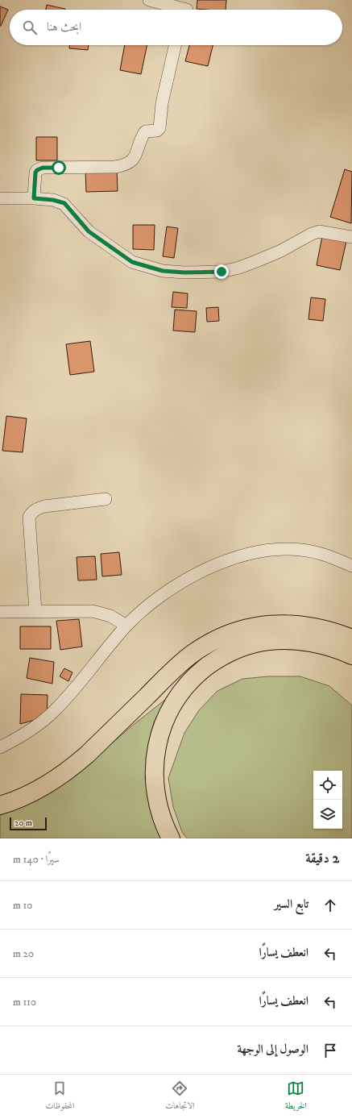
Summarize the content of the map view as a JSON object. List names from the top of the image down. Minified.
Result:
{"scale_bar":"20 m","page":{"search":"ابحث هنا","scale":"20 m","heading":["2 دقيقة","سيرًا · 140 m"],"list":[["تابع السير","10 m"],["انعطف يسارًا","20 m"],["انعطف يسارًا","110 m"],"الوصول إلى الوجهة"],"nav":["الخريطة","الاتجاهات","المحفوظات"]}}
